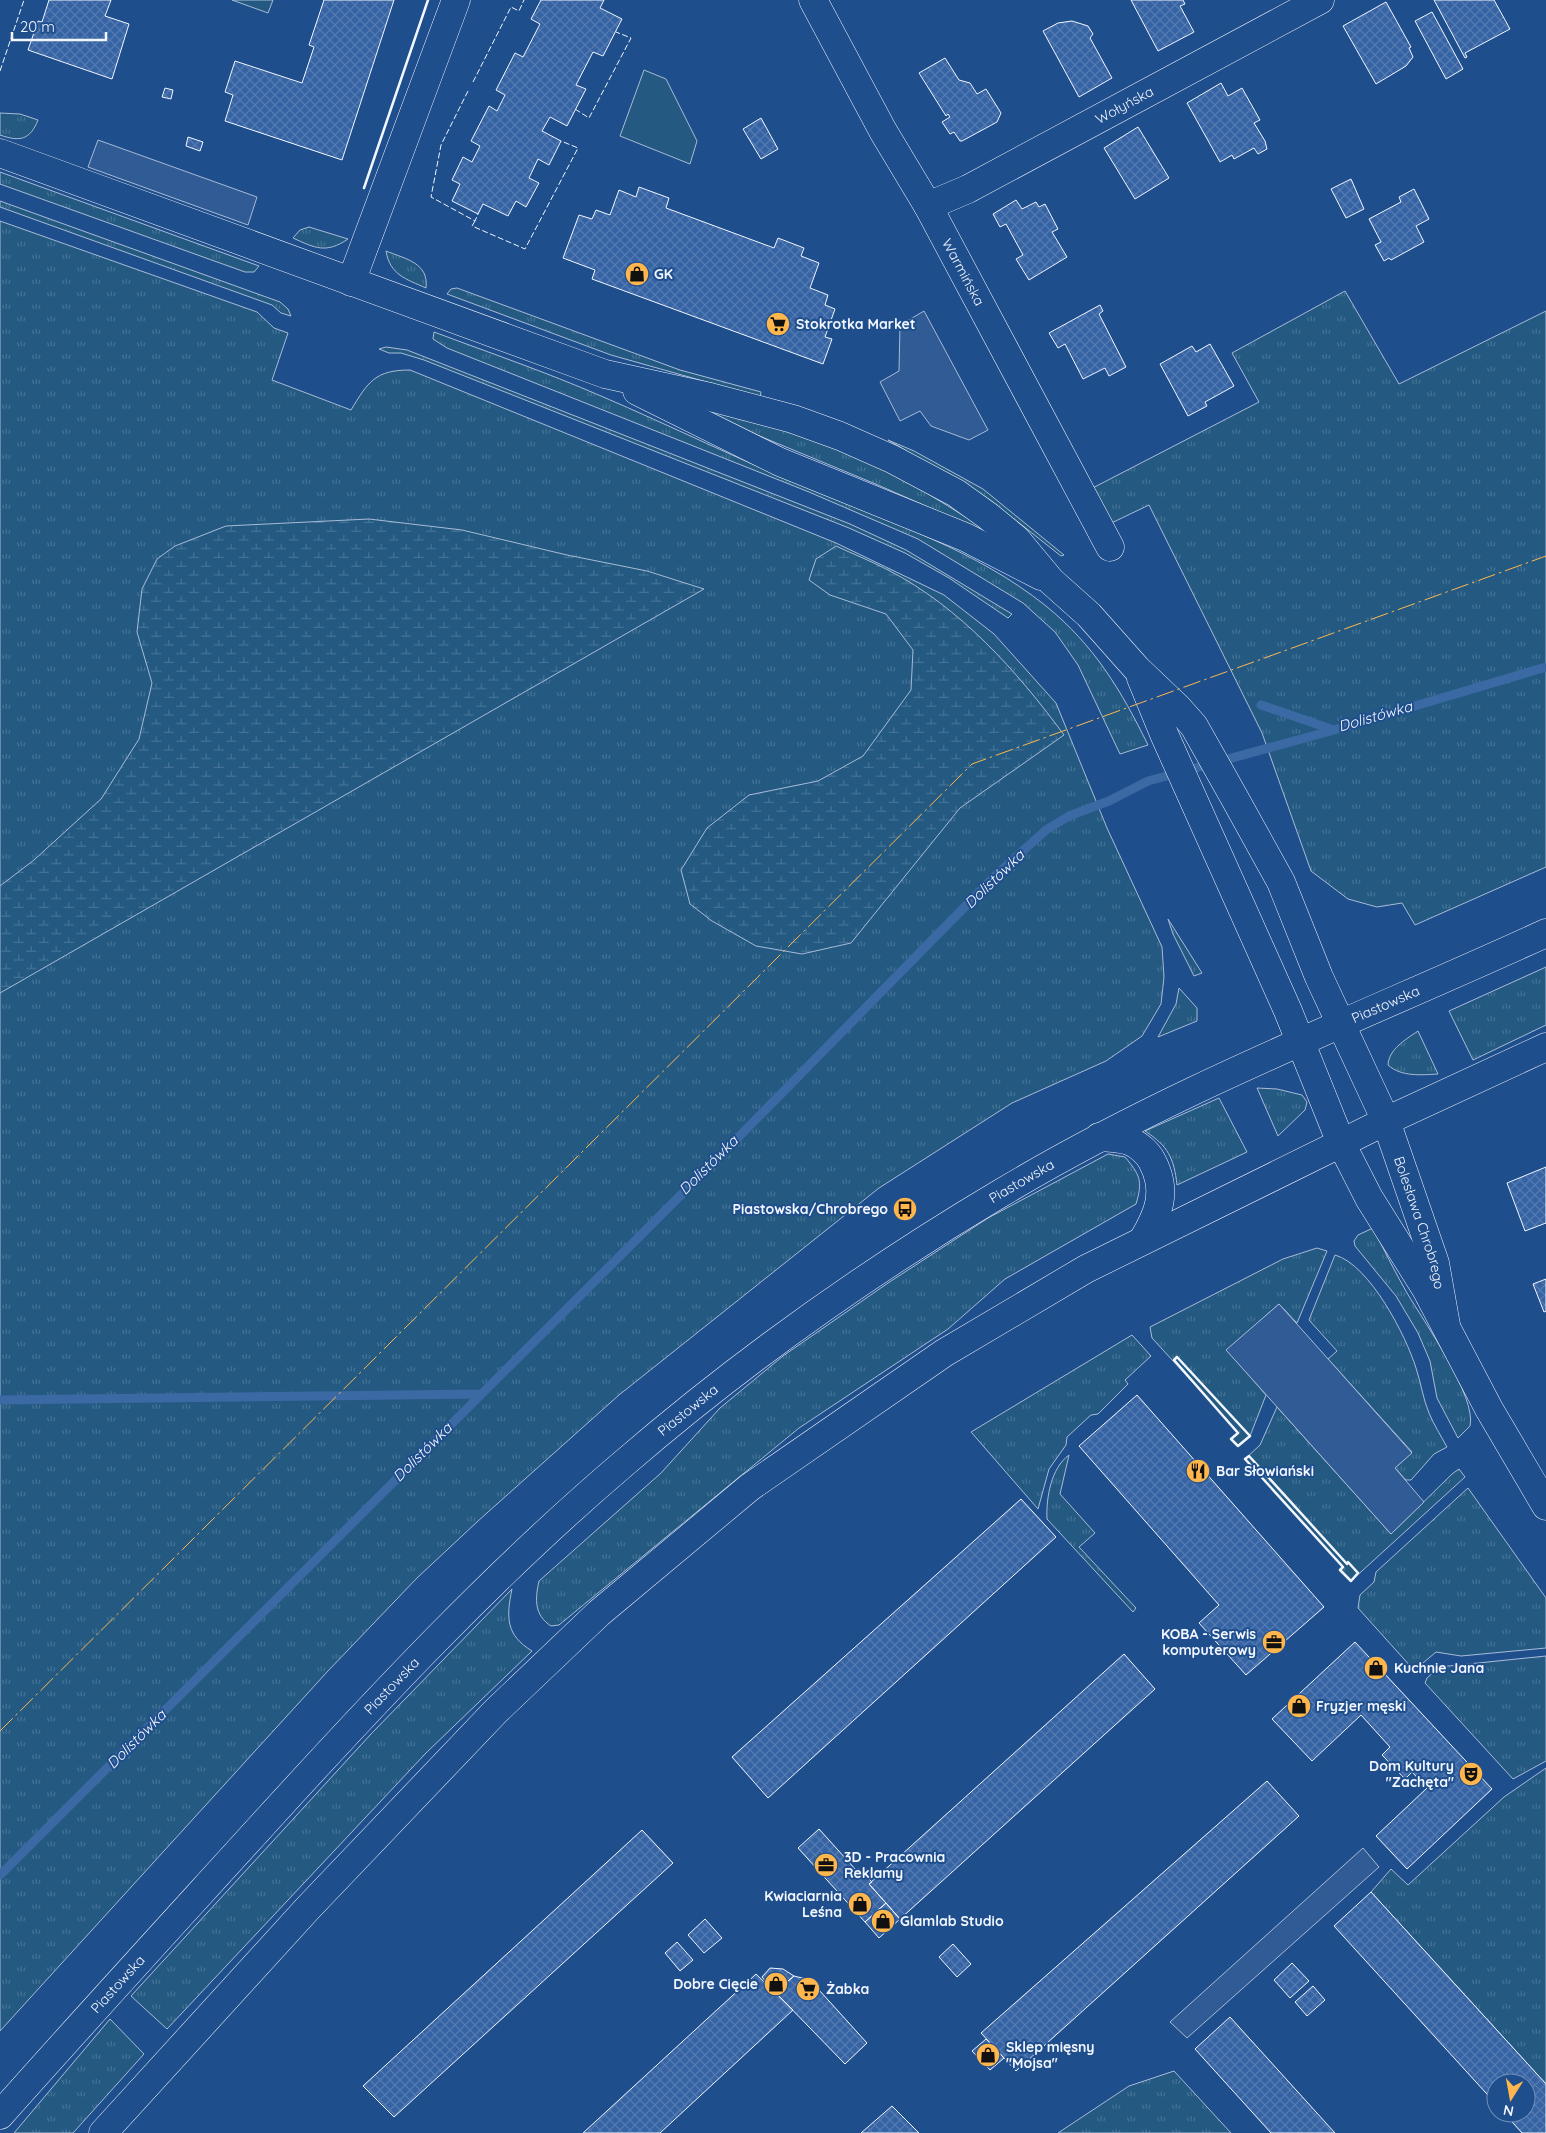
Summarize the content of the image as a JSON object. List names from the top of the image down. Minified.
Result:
{"streets":{"street":["Wołyńska","Warmińska","Piastowska","Bolesława Chrobrego"]},"crossings":[["Wołyńska","Warmińska"],["Piastowska","Bolesława Chrobrego"]],"water":["Dolistówka"],"places":{"shop":["GK","Kuchnie Jana","Fryzjer męski","Kwiaciarnia Leśna","Glamlab Studio","Dobre Cięcie","Sklep mięsny \"Mojsa\""],"supermarket":["Stokrotka Market","Żabka"],"bus stop":["Piastowska/Chrobrego"],"restaurant":["Bar Słowiański"],"office":["KOBA - Serwis komputerowy","3D - Pracownia Reklamy"],"theatre":["Dom Kultury \"Zachęta\""]},"scale_bar":"20 m","north":"bottom"}
